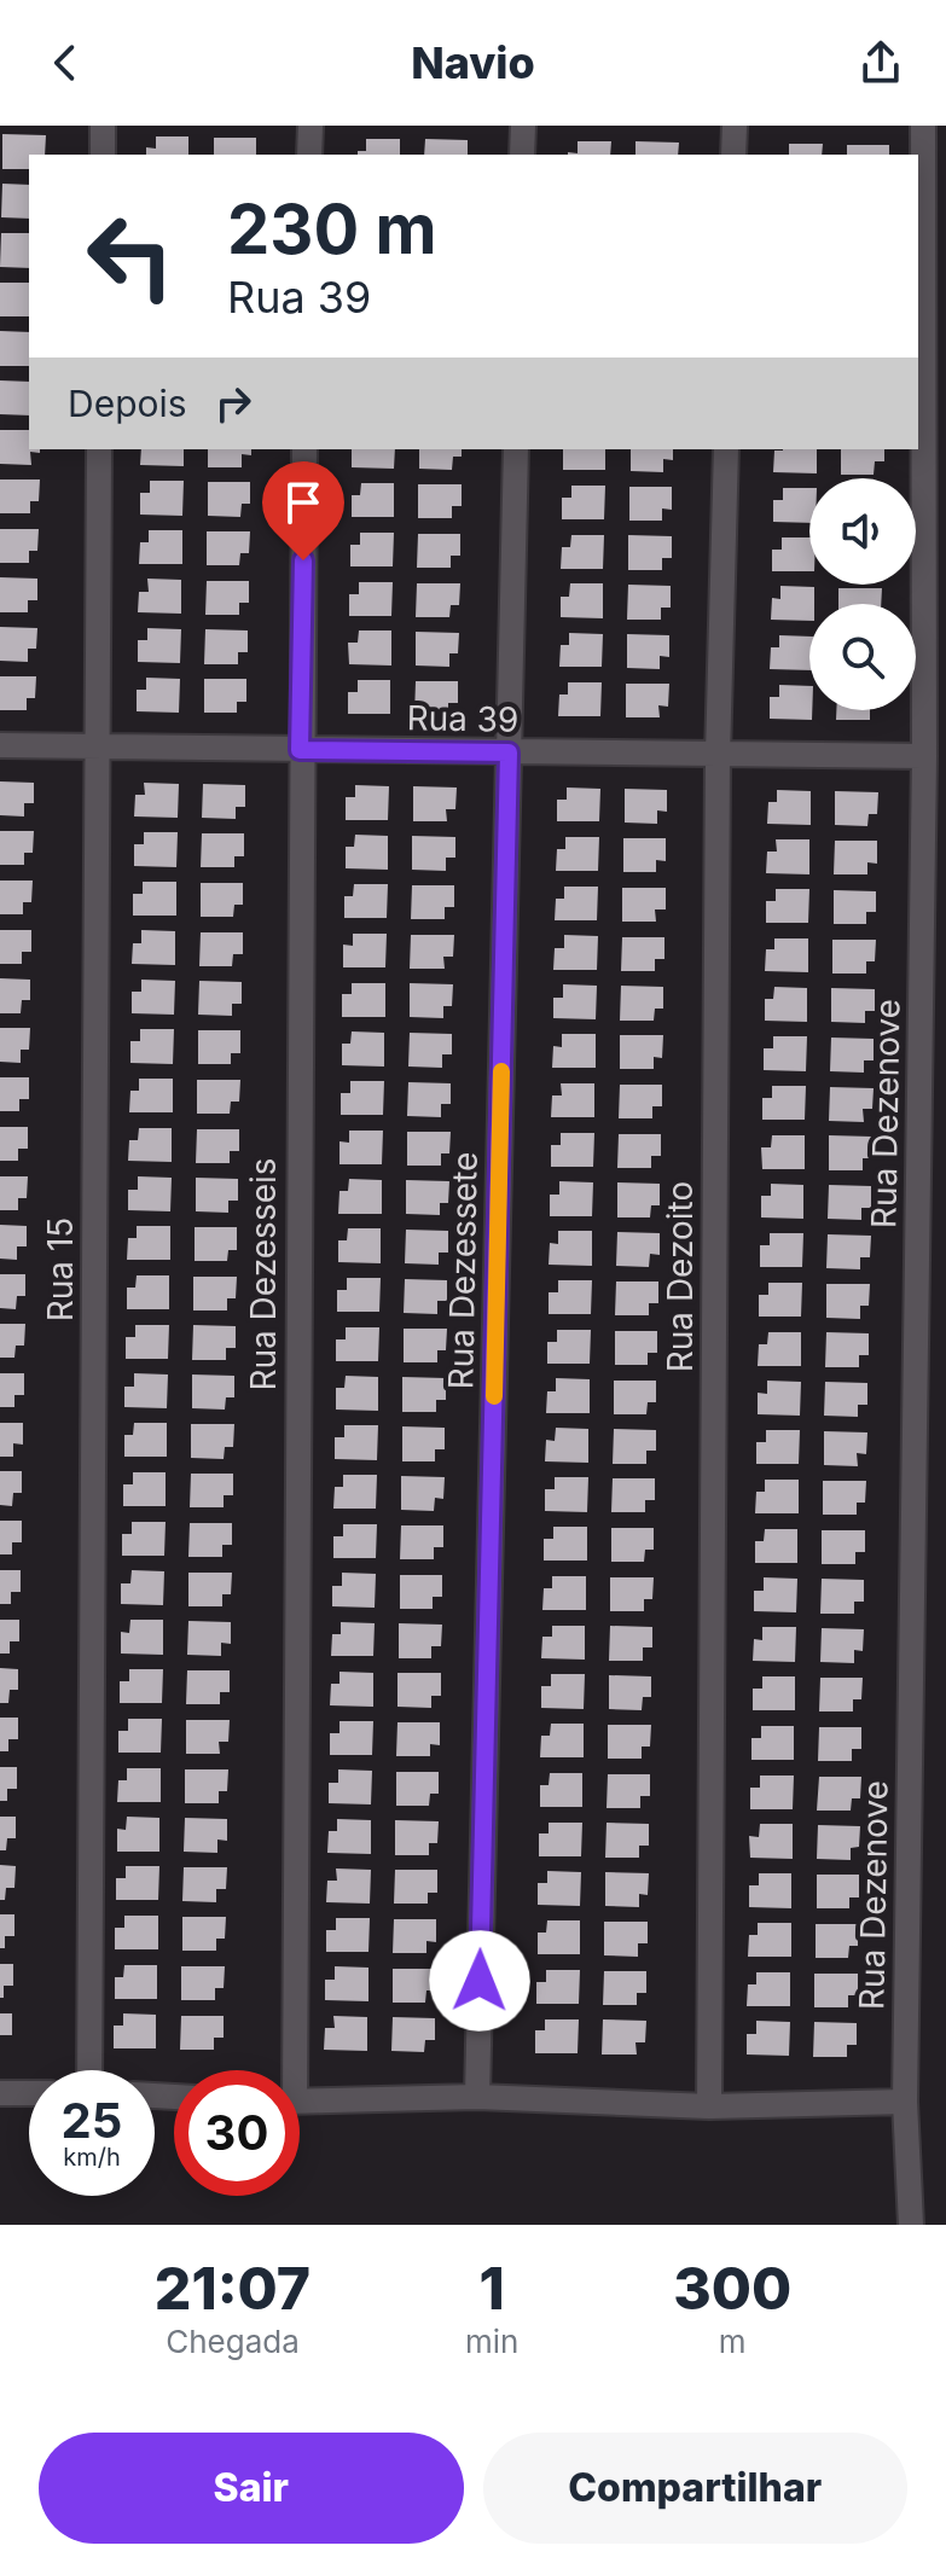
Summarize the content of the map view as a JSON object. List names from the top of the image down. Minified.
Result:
{"streets":{"street":["Rua 39","Rua Dezenove","Rua 15","Rua Dezessete","Rua Dezesseis","Rua Dezoito"]},"crossings":[["Rua 39","Rua Dezenove"],["Rua 39","Rua 15"],["Rua 39","Rua Dezessete"],["Rua 39","Rua Dezesseis"],["Rua 39","Rua Dezoito"]],"page":{"header":"Navio","turn":["230 m","Rua 39"],"then":"Depois","speed":"25 km/h","limit":"30","eta":["21:07","Chegada","1","min","300","m"],"buttons":["Sair","Compartilhar"]}}
